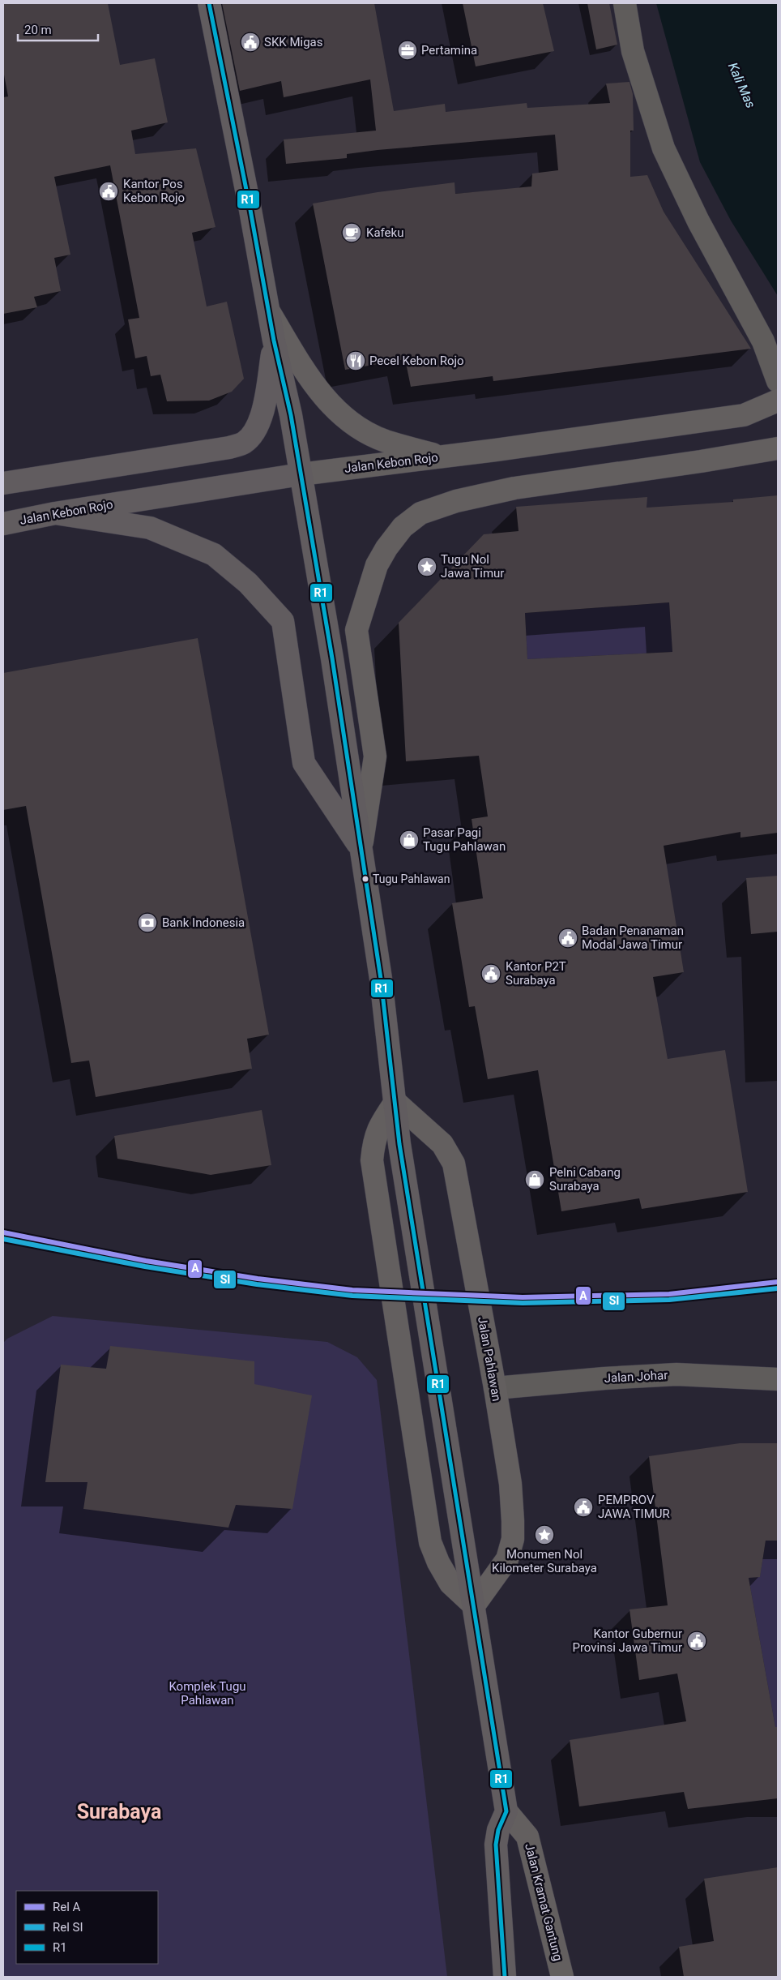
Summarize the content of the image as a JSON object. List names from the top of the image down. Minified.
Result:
{"streets":{"main road":["Jalan Kebon Rojo","Jalan Pahlawan","Jalan Kramat Gantung"],"street":["Jalan Johar"]},"crossings":[["Jalan Pahlawan","Jalan Johar"]],"districts":["Surabaya"],"water":["Kali Mas"],"parks":["Komplek Tugu Pahlawan"],"places":{"public building":["SKK Migas","Kantor Pos Kebon Rojo","Badan Penanaman Modal Jawa Timur","Kantor P2T Surabaya","PEMPROV JAWA TIMUR","Kantor Gubernur Provinsi Jawa Timur"],"office":["Pertamina"],"cafe":["Kafeku"],"restaurant":["Pecel Kebon Rojo"],"place":["Tugu Nol Jawa Timur","Monumen Nol Kilometer Surabaya"],"shop":["Pasar Pagi Tugu Pahlawan","Pelni Cabang Surabaya"],"other":["Tugu Pahlawan"],"bank":["Bank Indonesia"]},"lines":["transit line R1","rail line A","rail line SI"],"legend":["Rel A","Rel SI","R1"],"scale_bar":"20 m"}
